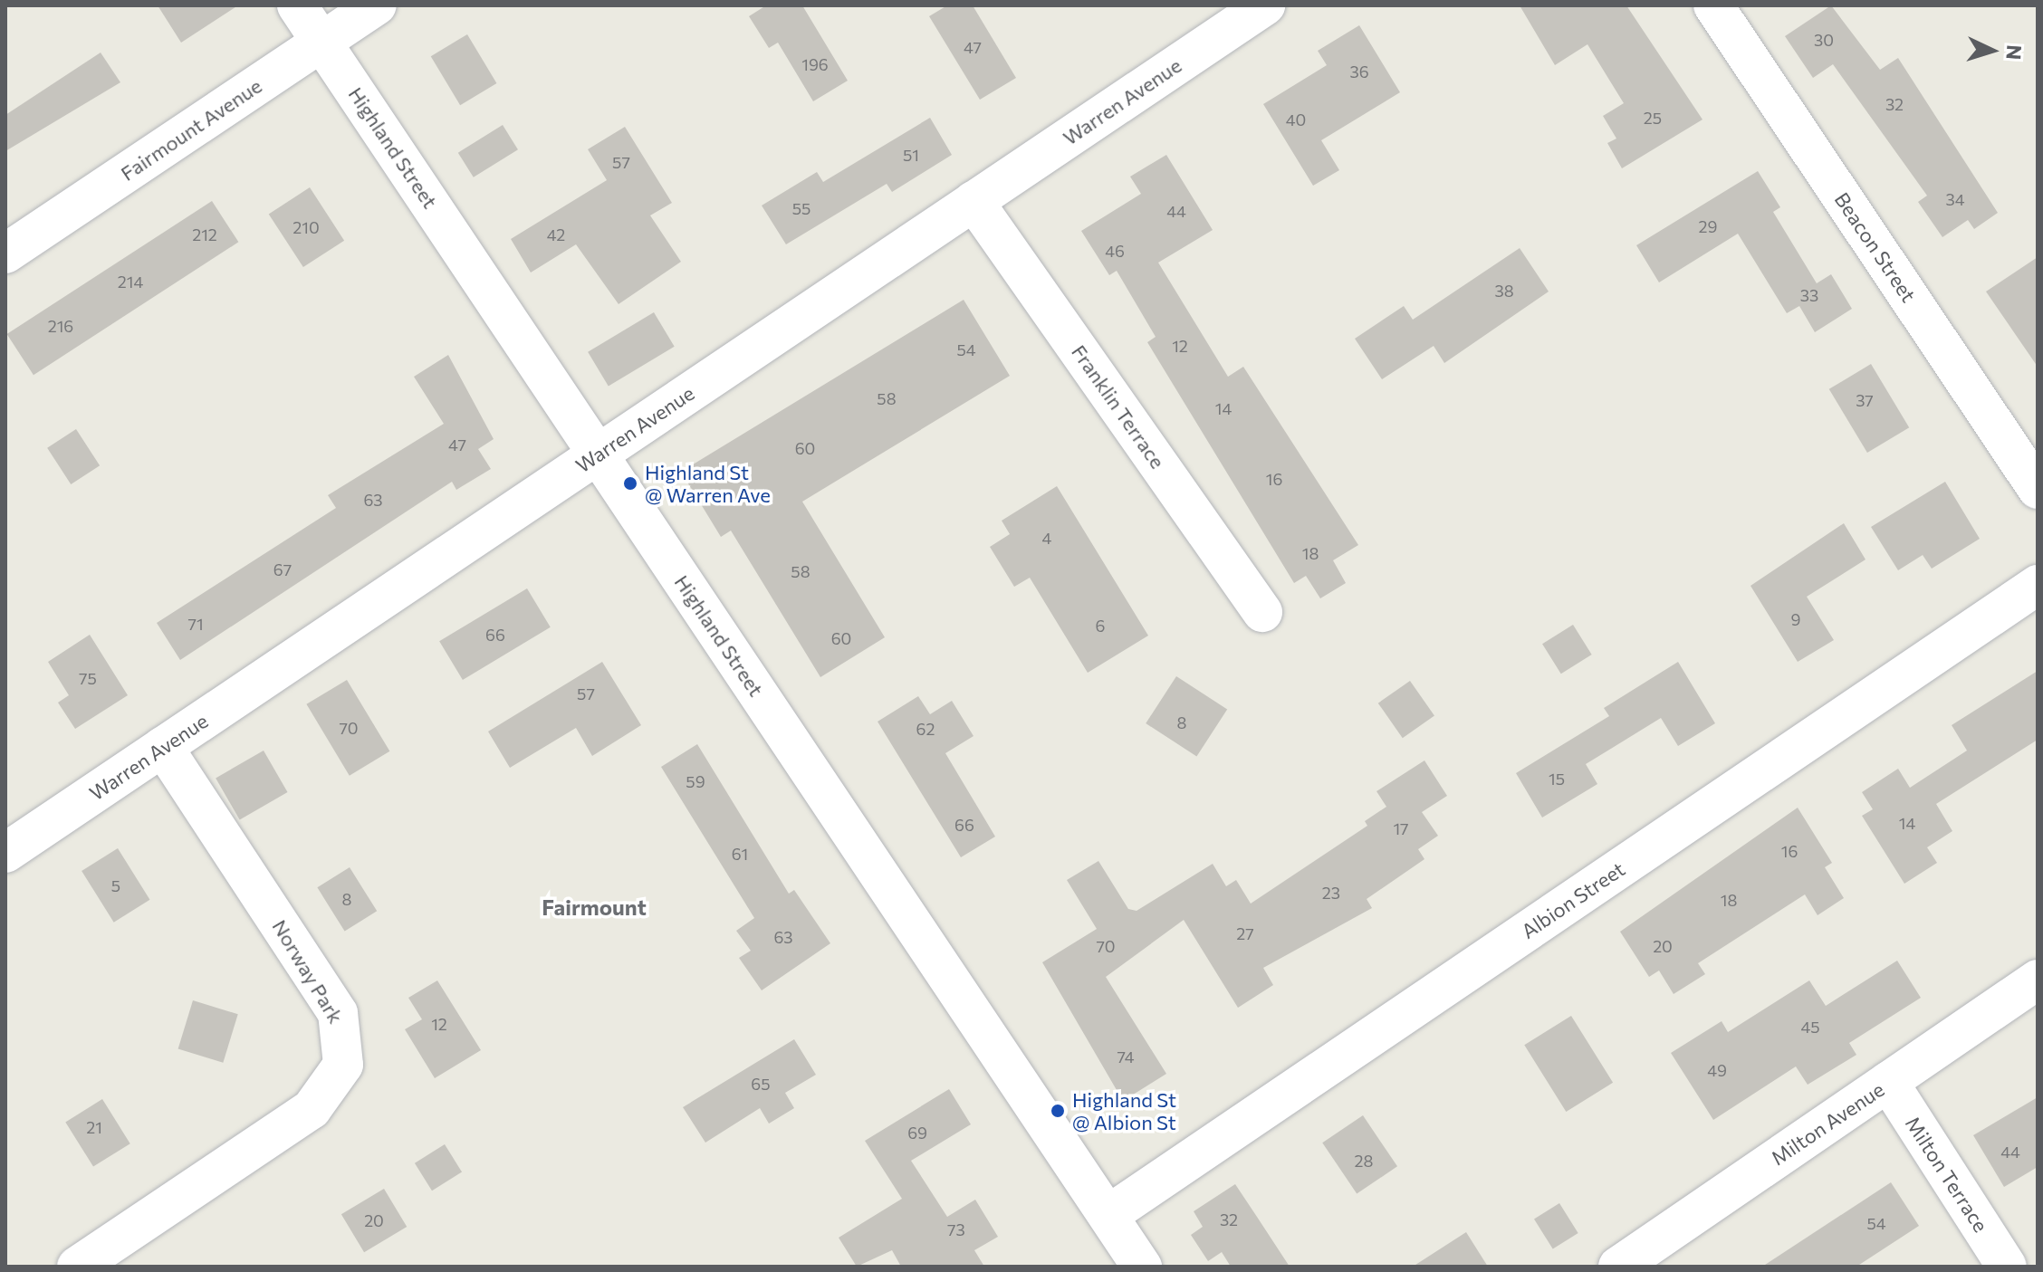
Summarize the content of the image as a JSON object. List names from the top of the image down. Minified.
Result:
{"streets":{"street":["Warren Avenue","Fairmount Avenue","Highland Street","Beacon Street","Franklin Terrace","Albion Street","Norway Park","Milton Avenue","Milton Terrace"]},"crossings":[["Warren Avenue","Highland Street"],["Warren Avenue","Franklin Terrace"],["Warren Avenue","Norway Park"],["Fairmount Avenue","Highland Street"],["Highland Street","Albion Street"],["Milton Avenue","Milton Terrace"]],"districts":["Fairmount"],"places":["Highland St @ Warren Ave","Highland St @ Albion St"],"house_numbers":["30","47","196","36","32","25","40","51","57","34","55","44","29","210","212","42","46","214","38","33","216","12","54","58","37","14","47","60","16","63","4","18","67","58","9","71","6","66","60","75","57","8","70","62","15","59","14","66","17","16","61","5","23","8","18","27","63","70","20","12","45","74","49","65","21","69","44","28","32","20","54","73"],"north":"right"}
